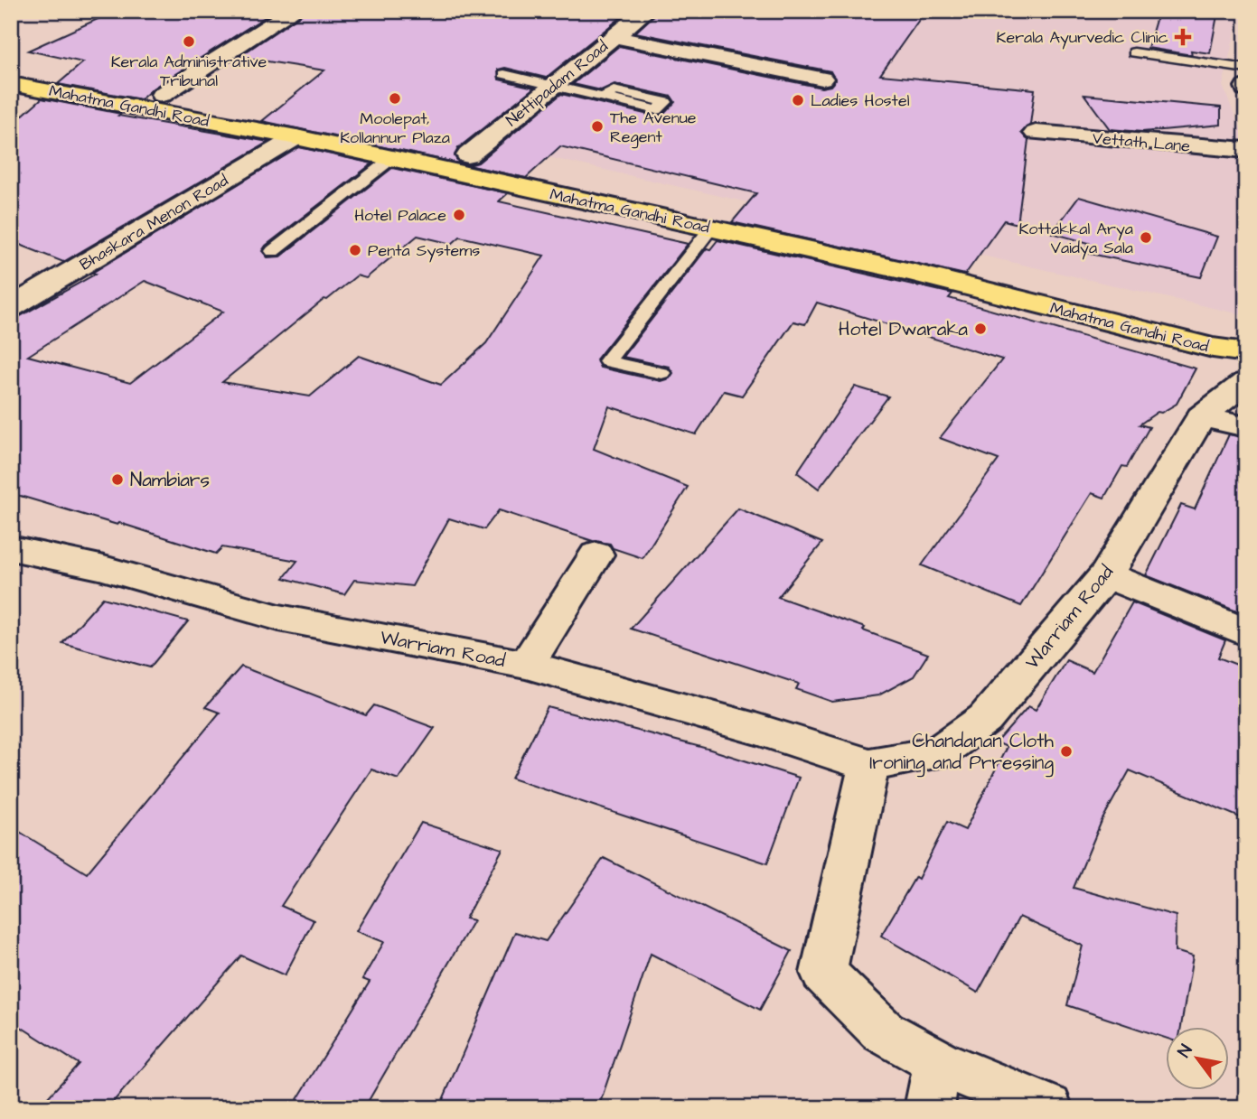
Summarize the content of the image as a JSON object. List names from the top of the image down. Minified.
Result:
{"streets":{"main road":["Mahatma Gandhi Road"],"street":["Nettipadam Road","Vettath Lane","Bhaskara Menon Road","Warriam Road"]},"crossings":[["Nettipadam Road","Mahatma Gandhi Road"],["Mahatma Gandhi Road","Bhaskara Menon Road"]],"places":{"health":["Kerala Ayurvedic Clinic"],"other":["Kerala Administrative Tribunal","Moolepat, Kollannur Plaza","Ladies Hostel","The Avenue Regent","Hotel Palace","Kottakkal Arya Vaidya Sala","Penta Systems","Hotel Dwaraka","Nambiars","Chandanan Cloth Ironing and Prressing"]},"north":"top left"}
